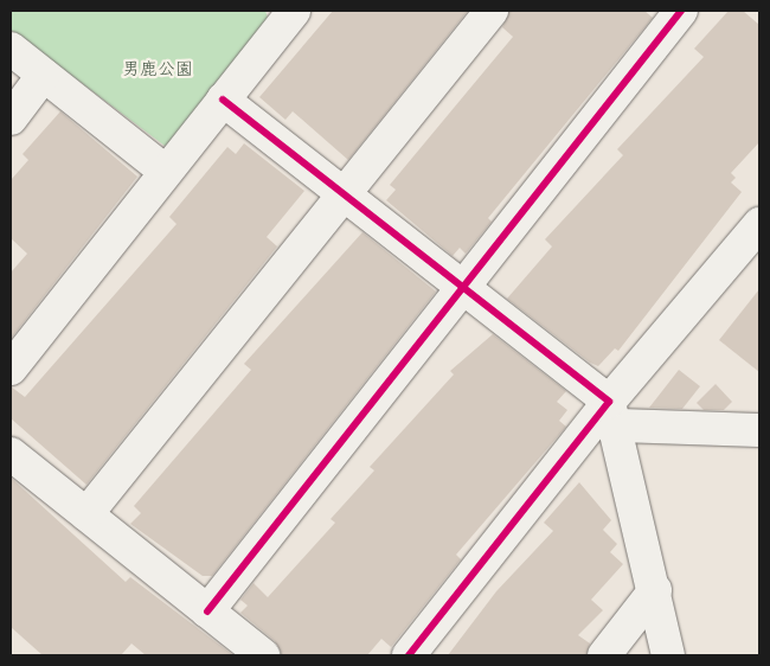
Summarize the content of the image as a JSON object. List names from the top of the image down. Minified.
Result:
{"parks":["男鹿公園"]}
